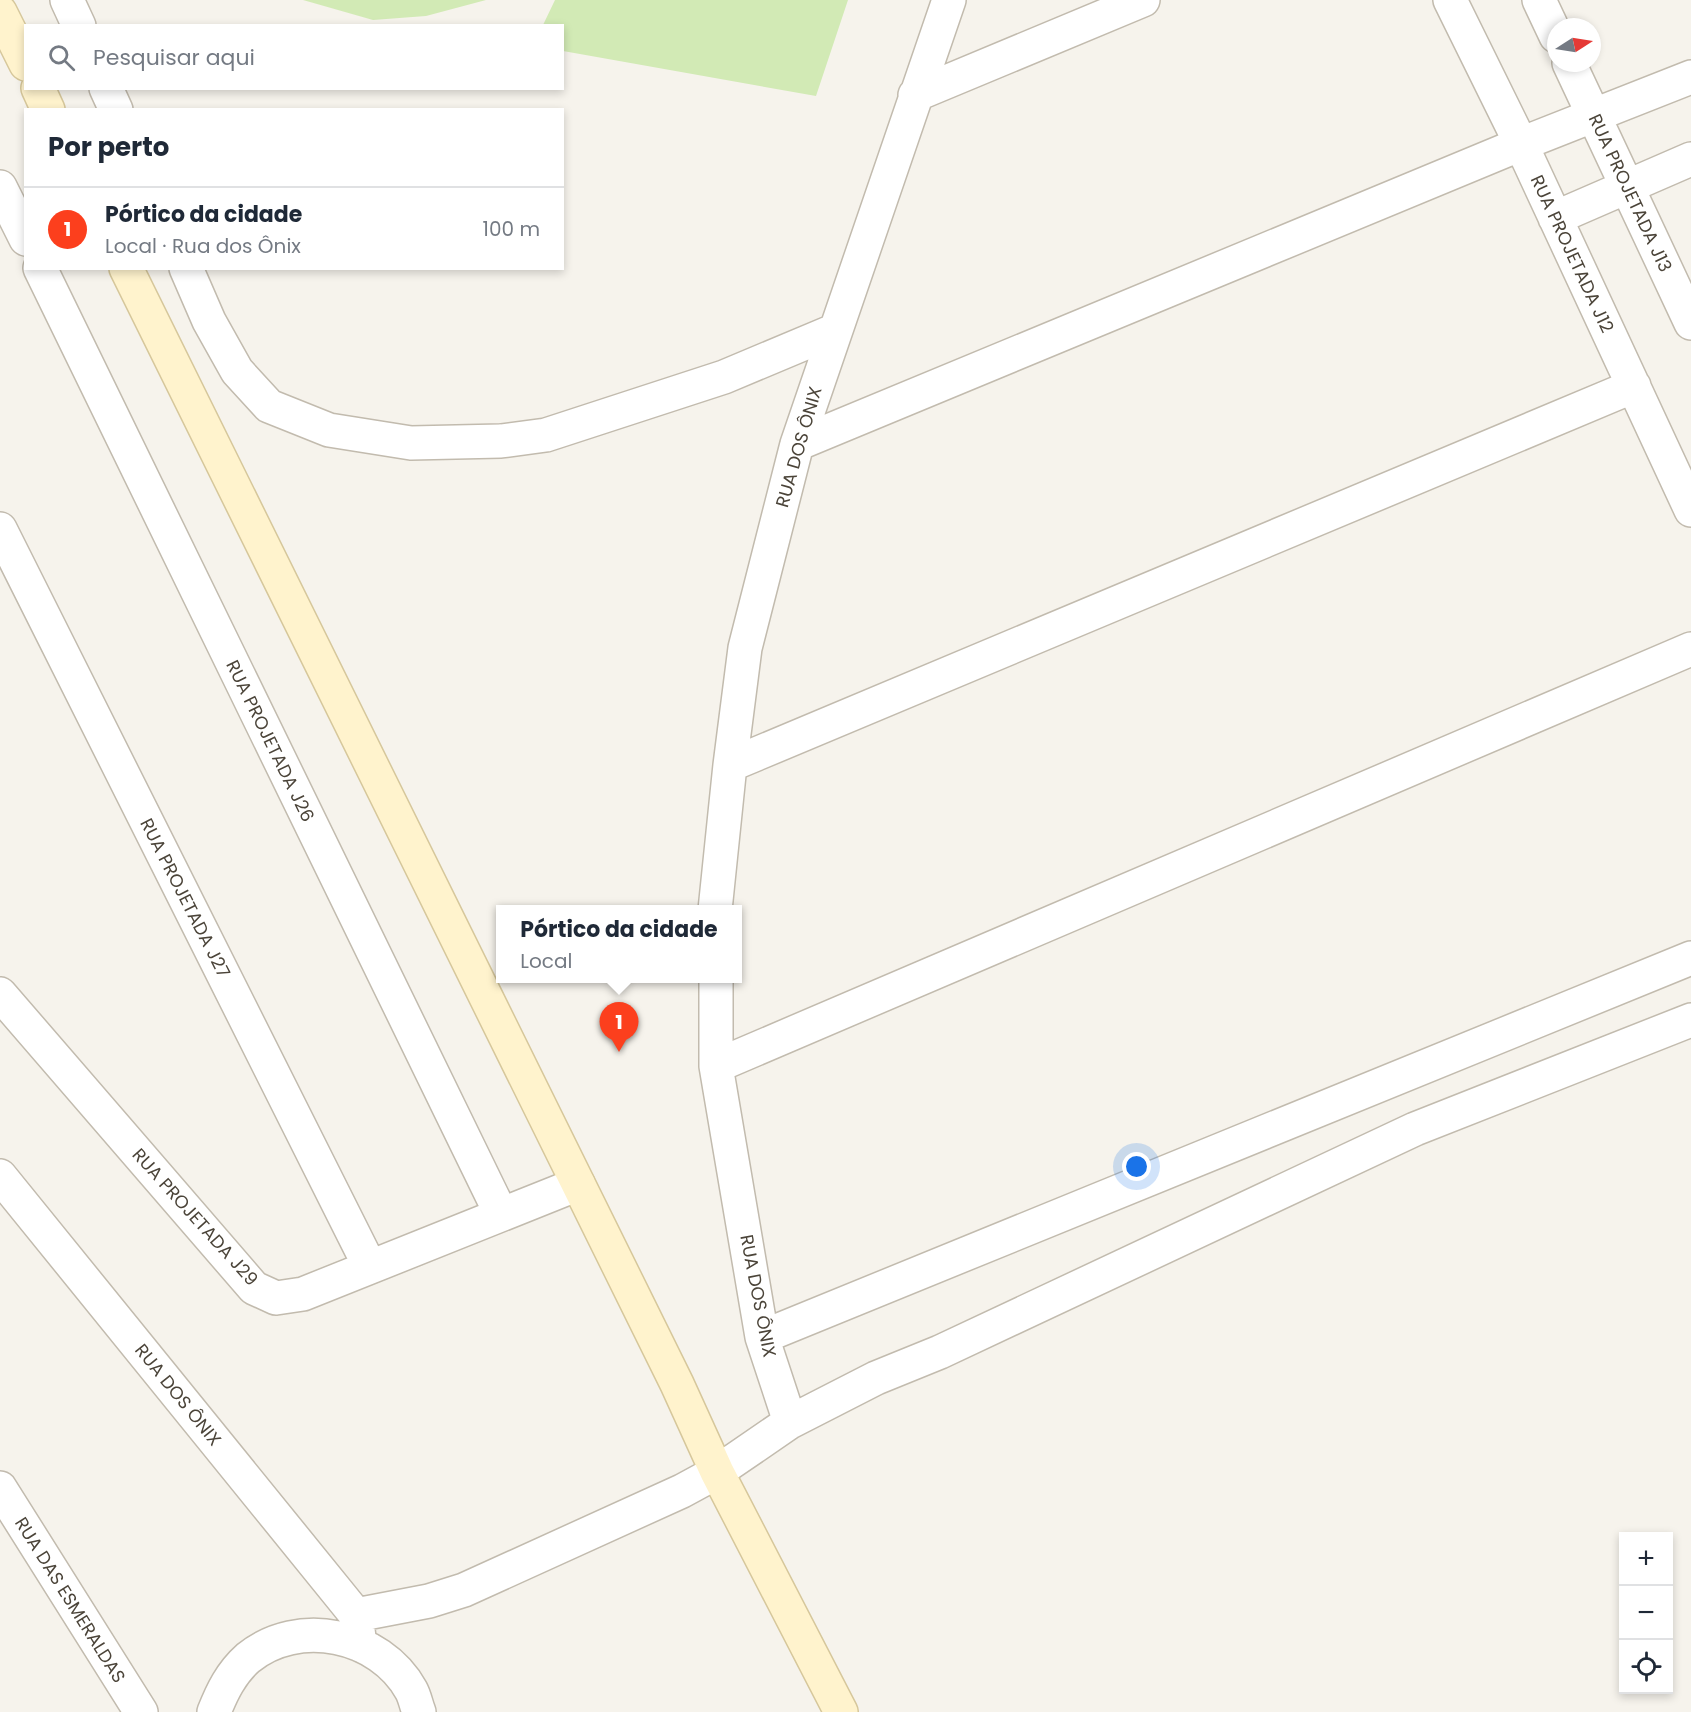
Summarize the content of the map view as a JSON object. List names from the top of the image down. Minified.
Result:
{"streets":{"street":["RUA PROJETADA J13","RUA PROJETADA J12","RUA DOS ÔNIX","RUA PROJETADA J26","RUA PROJETADA J27","RUA PROJETADA J29","RUA DAS ESMERALDAS"]},"crossings":[["RUA PROJETADA J26","RUA PROJETADA J29"],["RUA PROJETADA J27","RUA PROJETADA J29"]],"north":"right","page":{"search":"Pesquisar aqui","heading":"Por perto","list":[{"mark":"1","name":"Pórtico da cidade","note":"Local · Rua dos Ônix","value":"100 m"}],"popup":["Pórtico da cidade","Local"],"pins":"1","map_buttons":["+","−"]}}
